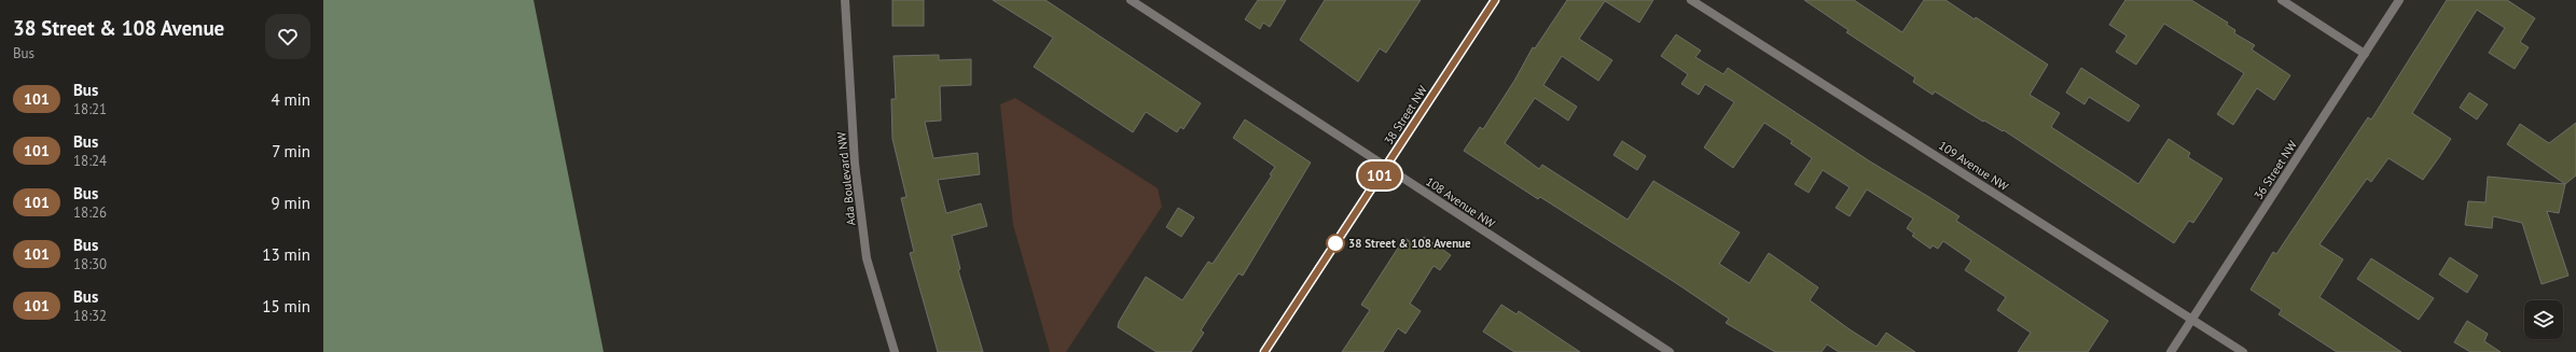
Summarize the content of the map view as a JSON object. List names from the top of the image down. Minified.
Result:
{"streets":{"street":["38 Street NW","109 Avenue NW","36 Street NW","Ada Boulevard NW","108 Avenue NW"]},"crossings":[["38 Street NW","108 Avenue NW"],["109 Avenue NW","36 Street NW"]],"places":["38 Street & 108 Avenue"],"lines":["bus line 101"],"page":{"heading":["38 Street & 108 Avenue","Bus"],"on_map":"101","list":[{"mark":"101","name":"Bus","note":"18:21","value":"4 min"},{"mark":"101","name":"Bus","note":"18:24","value":"7 min"},{"mark":"101","name":"Bus","note":"18:26","value":"9 min"},{"mark":"101","name":"Bus","note":"18:30","value":"13 min"},{"mark":"101","name":"Bus","note":"18:32","value":"15 min"}]}}
